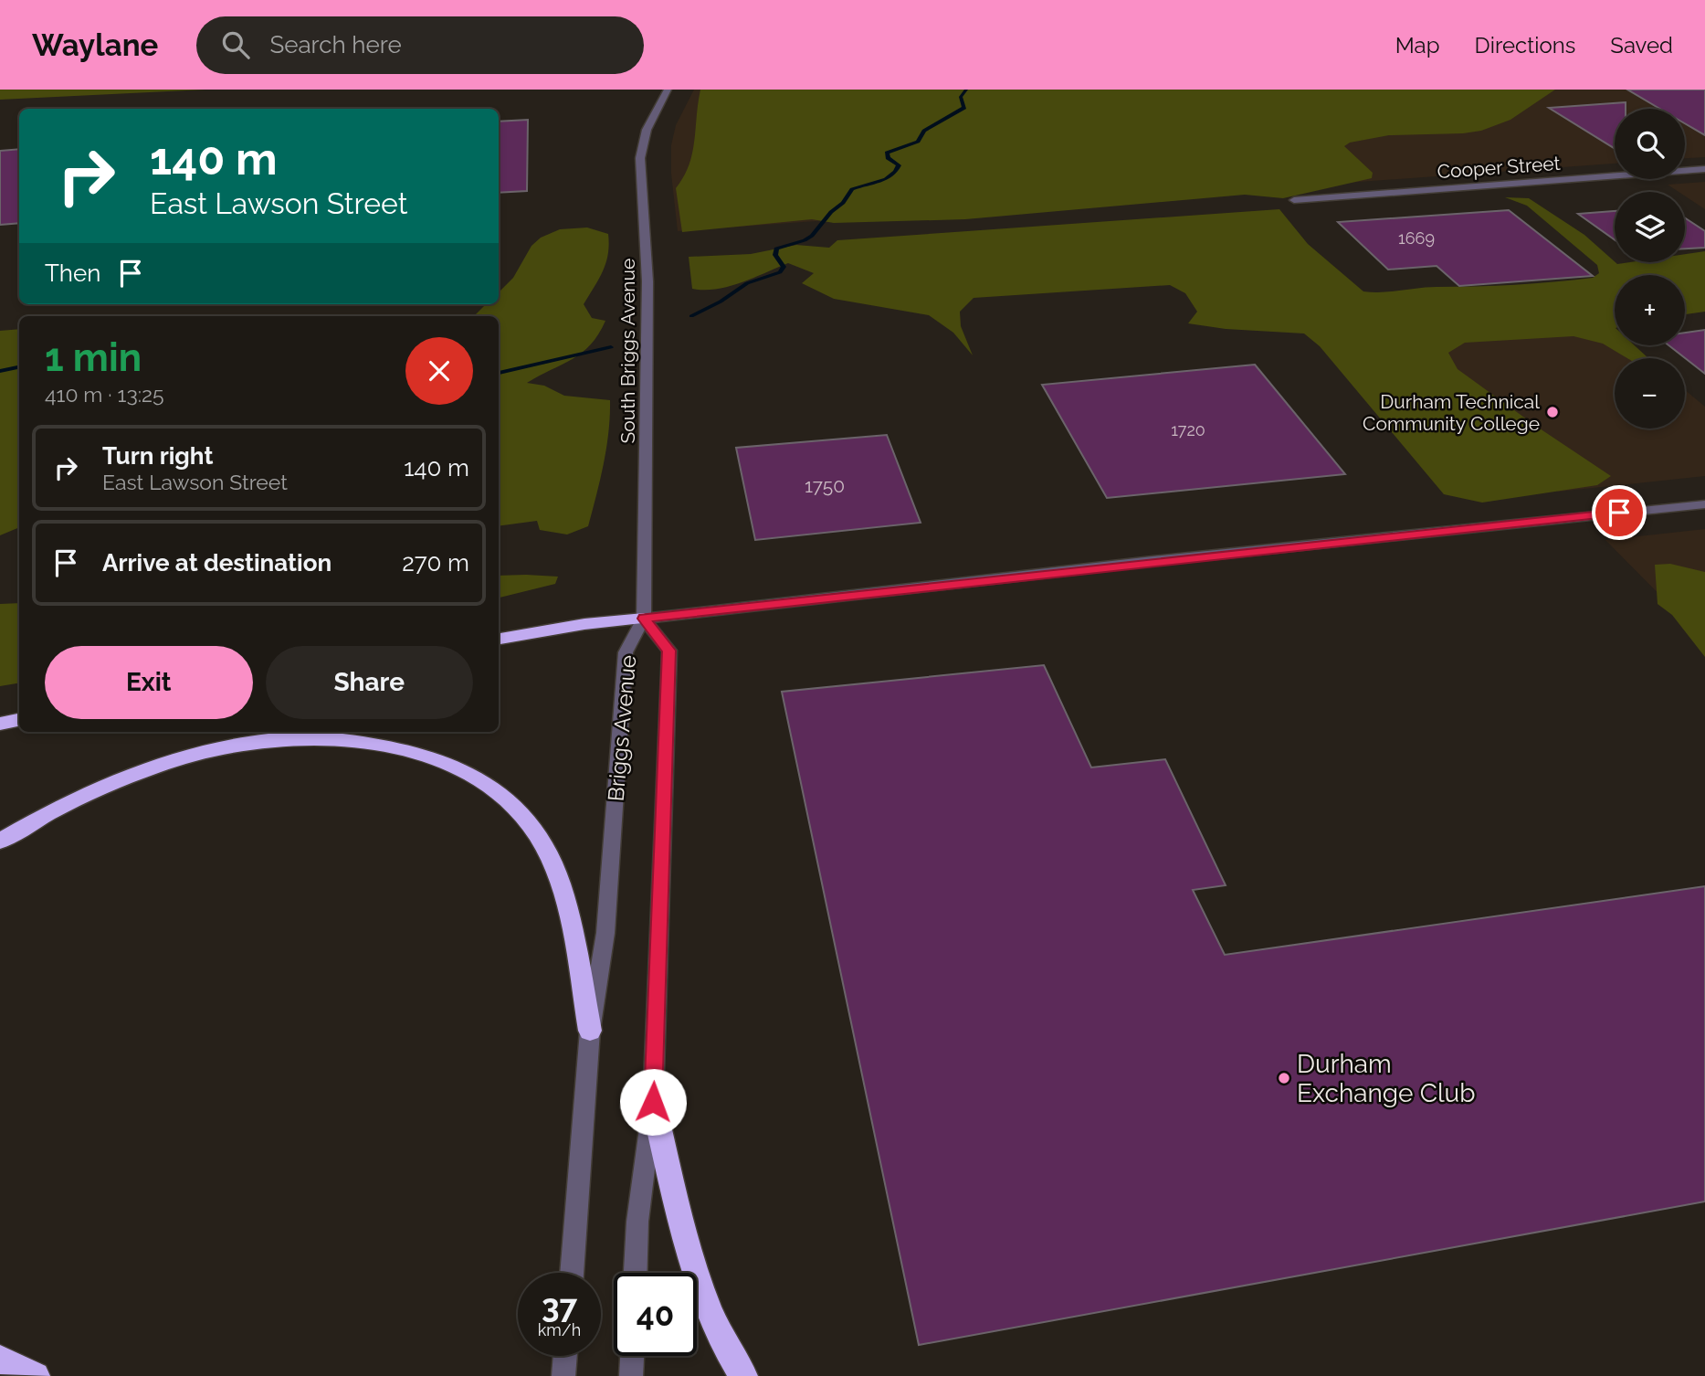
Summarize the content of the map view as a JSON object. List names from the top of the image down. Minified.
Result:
{"streets":{"street":["Cooper Street","South Briggs Avenue","Briggs Avenue"]},"crossings":[["South Briggs Avenue","Briggs Avenue"]],"places":["Durham Technical Community College","Durham Exchange Club"],"house_numbers":["1669","1720","1750"],"page":{"header":"Waylane","search":"Search here","nav":["Map","Directions","Saved"],"map_buttons":["+","−"],"turn":["140 m","East Lawson Street"],"then":"Then","heading":["1 min","410 m · 13:25"],"list":[{"name":"Turn right","note":"East Lawson Street","value":"140 m"},{"name":"Arrive at destination","value":"270 m"}],"buttons":["Exit","Share"],"speed":"37 km/h","limit":"40"}}
